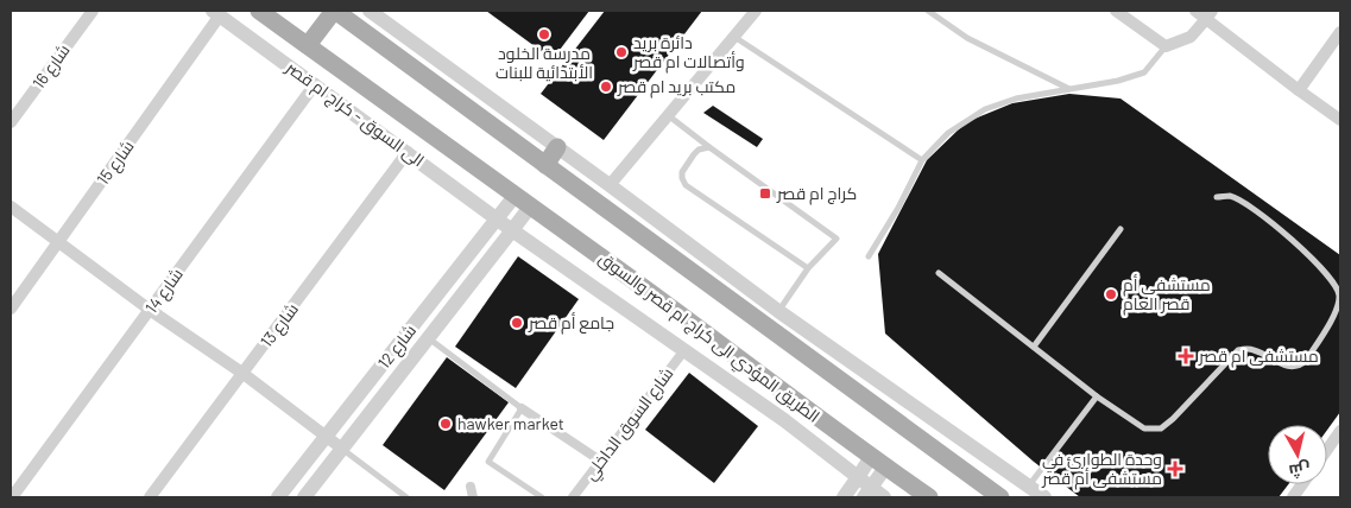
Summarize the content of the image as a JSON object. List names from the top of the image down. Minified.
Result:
{"streets":{"main road":["الطريق المؤدي الى كراج ام قصر والسوق"],"street":["شارع 16","الى السوق - كراج ام قصر","شارع 15","شارع 14","شارع 13","شارع 12","شارع السوق الداخلي"]},"crossings":[["الى السوق - كراج ام قصر","شارع 15"],["الى السوق - كراج ام قصر","شارع 14"],["الى السوق - كراج ام قصر","شارع 13"],["الى السوق - كراج ام قصر","شارع 12"],["الى السوق - كراج ام قصر","شارع السوق الداخلي"],["الطريق المؤدي الى كراج ام قصر والسوق","شارع 12"]],"places":{"other":["مدرسة الخلود الأبتدائية للبنات","دائرة بريد وأتصالات ام قصر","مكتب بريد ام قصر","مستشفى أم قصر العام","جامع أم قصر","hawker market"],"transit":["كراج ام قصر"],"health":["مستشفى ام قصر","وحدة الطوارئ في مستشفى أم قصر"]},"north":"bottom"}
